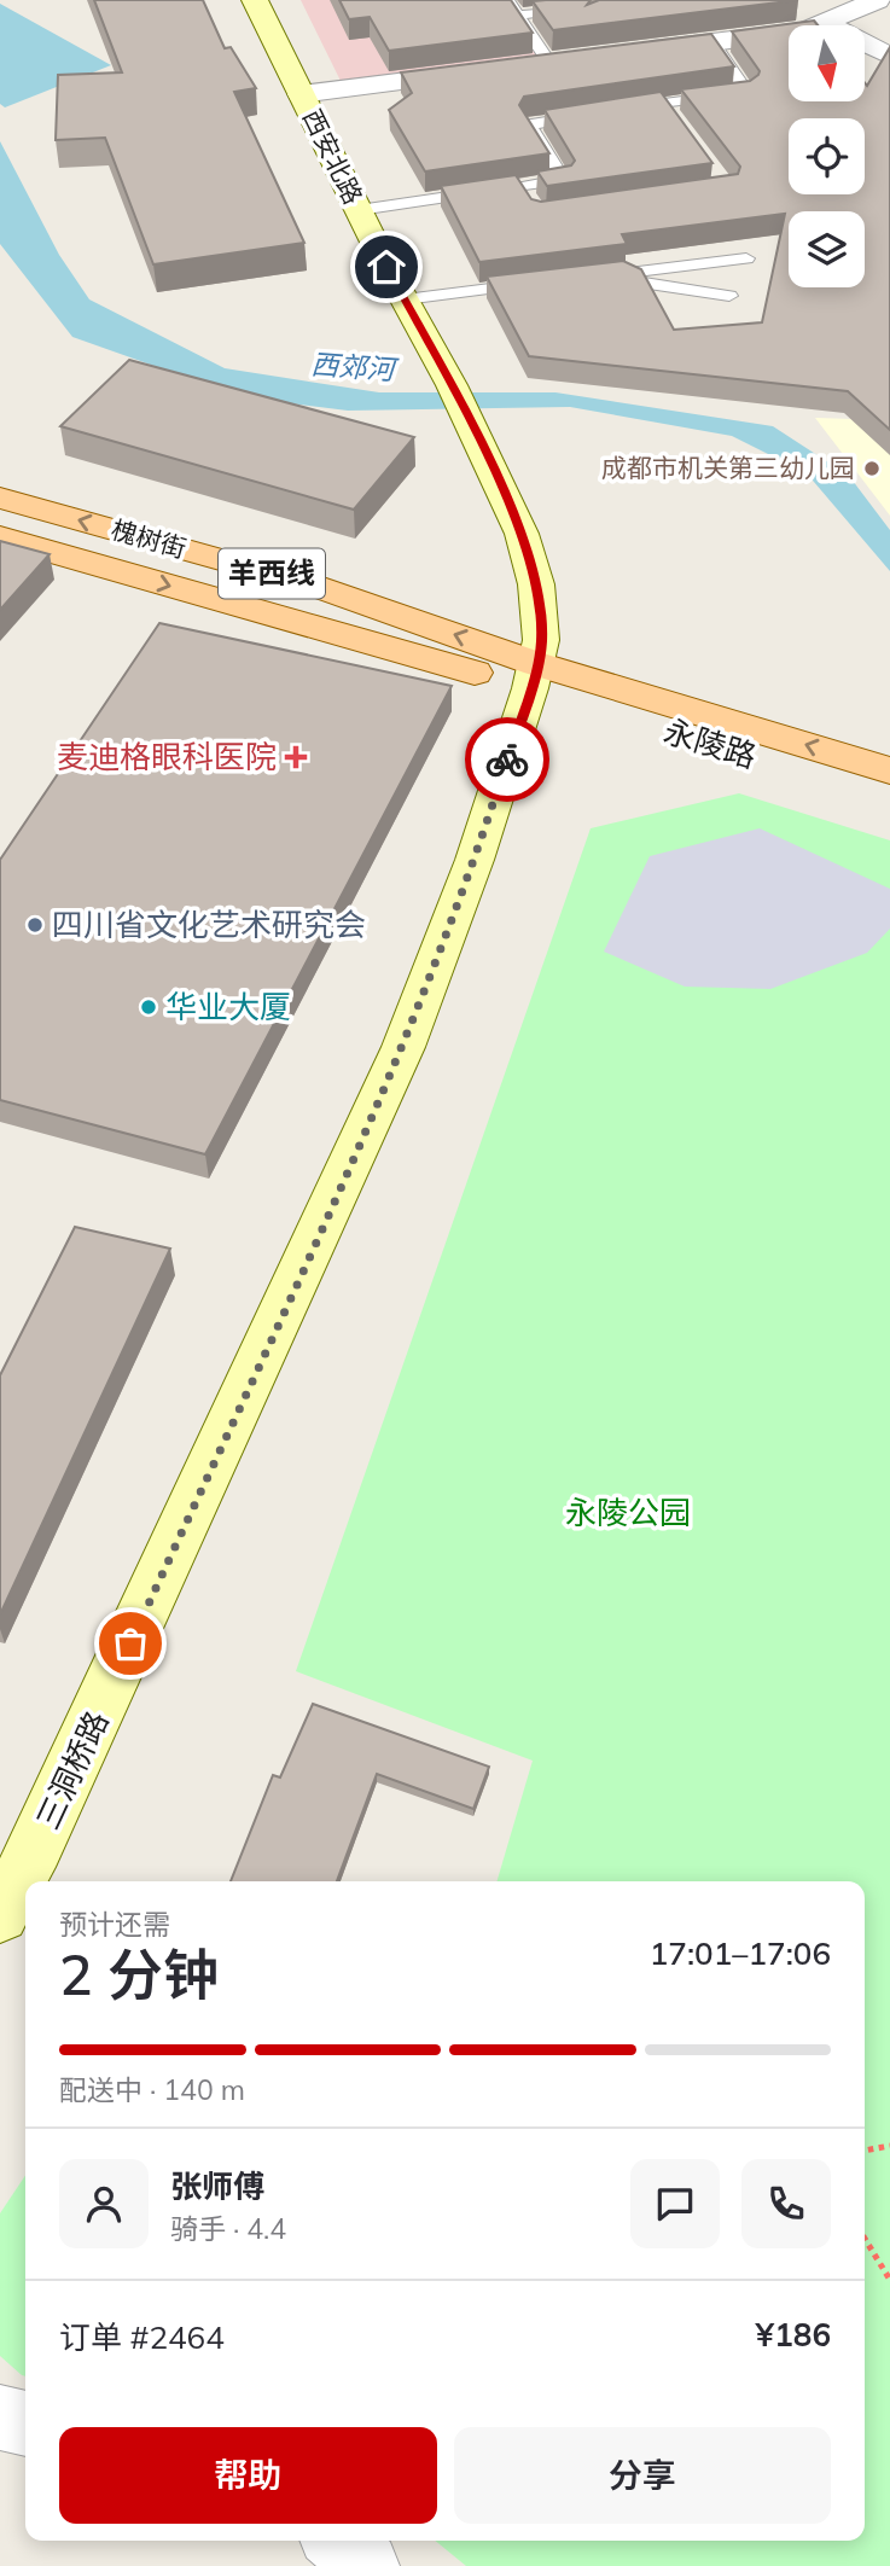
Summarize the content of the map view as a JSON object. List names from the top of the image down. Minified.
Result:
{"streets":{"main road":["槐树街","羊西线","永陵路"],"street":["西安北路","三洞桥路"]},"crossings":[["西安北路","槐树街"],["西安北路","永陵路"],["西安北路","三洞桥路"],["槐树街","永陵路"],["槐树街","三洞桥路"],["永陵路","三洞桥路"]],"water":["西郊河"],"parks":["永陵公园"],"places":{"other":["成都市机关第三幼儿园","四川省文化艺术研究会","华业大厦"],"health":["麦迪格眼科医院"]},"north":"bottom","page":{"heading":["2 分钟","预计还需","17:01–17:06"],"panel":["张师傅","骑手 · 4.4","订单 #2464","¥186"],"bar":"配送中 · 140 m","buttons":["帮助","分享"]}}
